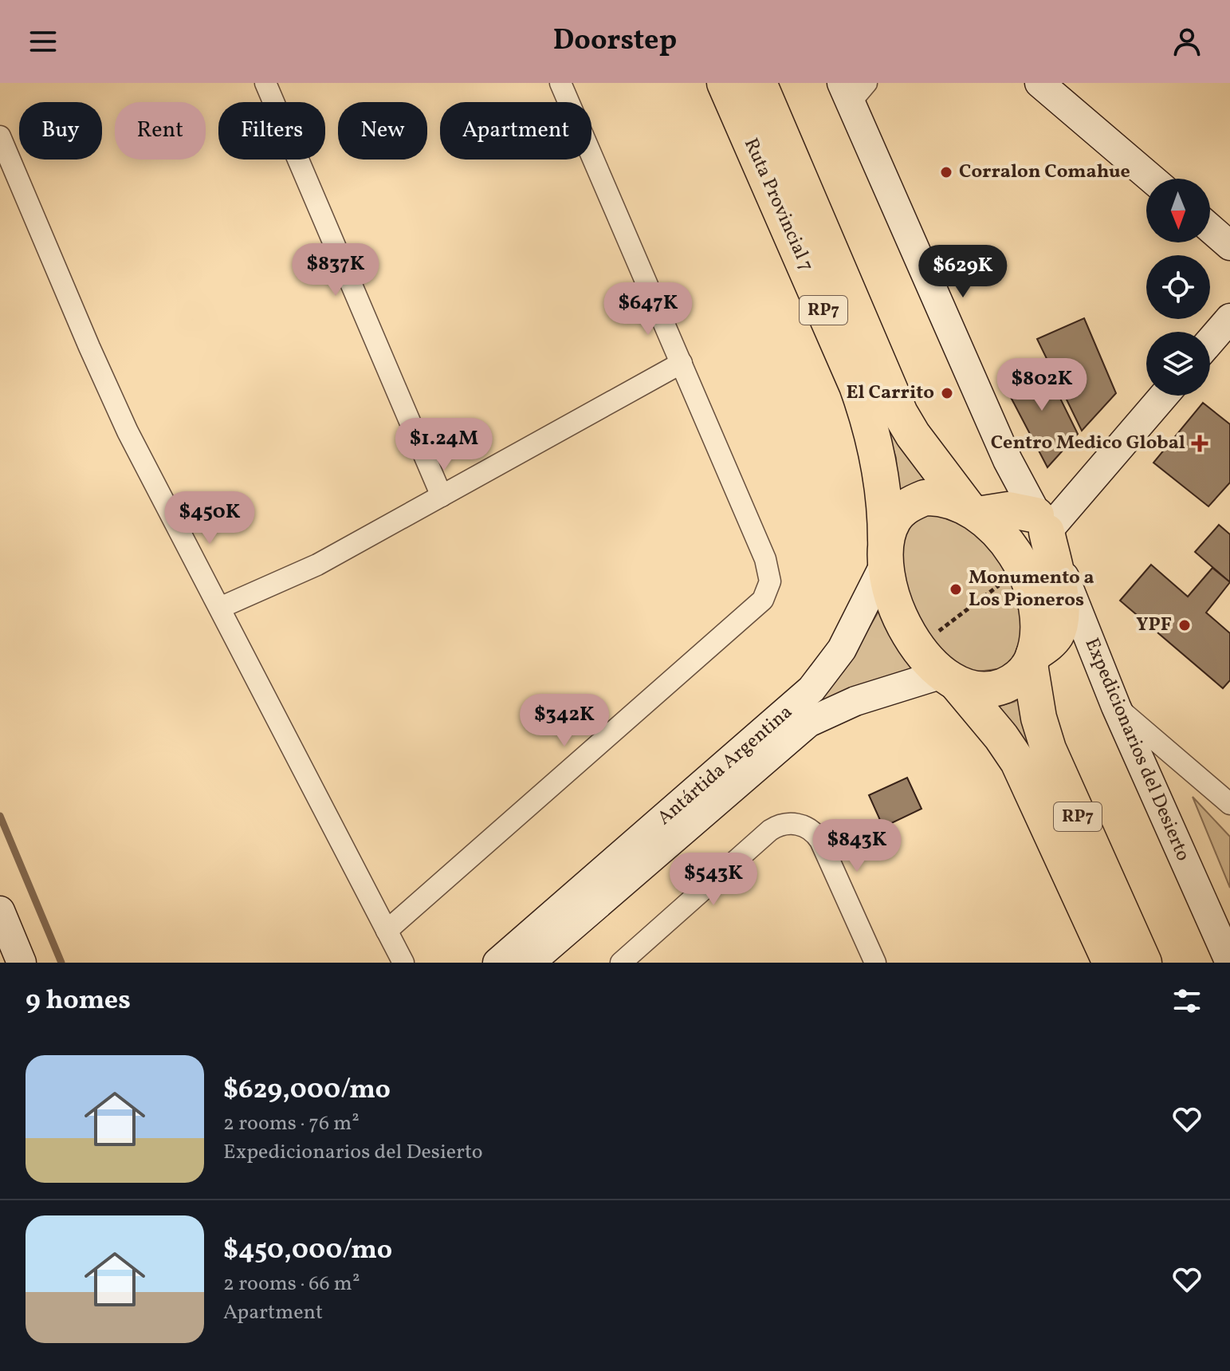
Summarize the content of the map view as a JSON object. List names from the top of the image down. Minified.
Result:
{"streets":{"highway":["Ruta Provincial 7","RP7"],"main road":["Expedicionarios del Desierto","Antártida Argentina"]},"crossings":[["Ruta Provincial 7","RP7"],["Ruta Provincial 7","Antártida Argentina"],["RP7","Antártida Argentina"]],"places":{"other":["Corralon Comahue","El Carrito","Monumento a Los Pioneros","YPF"],"health":["Centro Medico Global"]},"north":"bottom","page":{"header":"Doorstep","chip":["Buy","Rent","Filters","New","Apartment"],"price":["$837K","$629K","$647K","$802K","$1.24M","$450K","$342K","$843K","$543K"],"heading":"9 homes","list":[{"name":"$629,000/mo","note":"2 rooms · 76 m² · Expedicionarios del Desierto"},{"name":"$450,000/mo","note":"2 rooms · 66 m² · Apartment"}]}}
